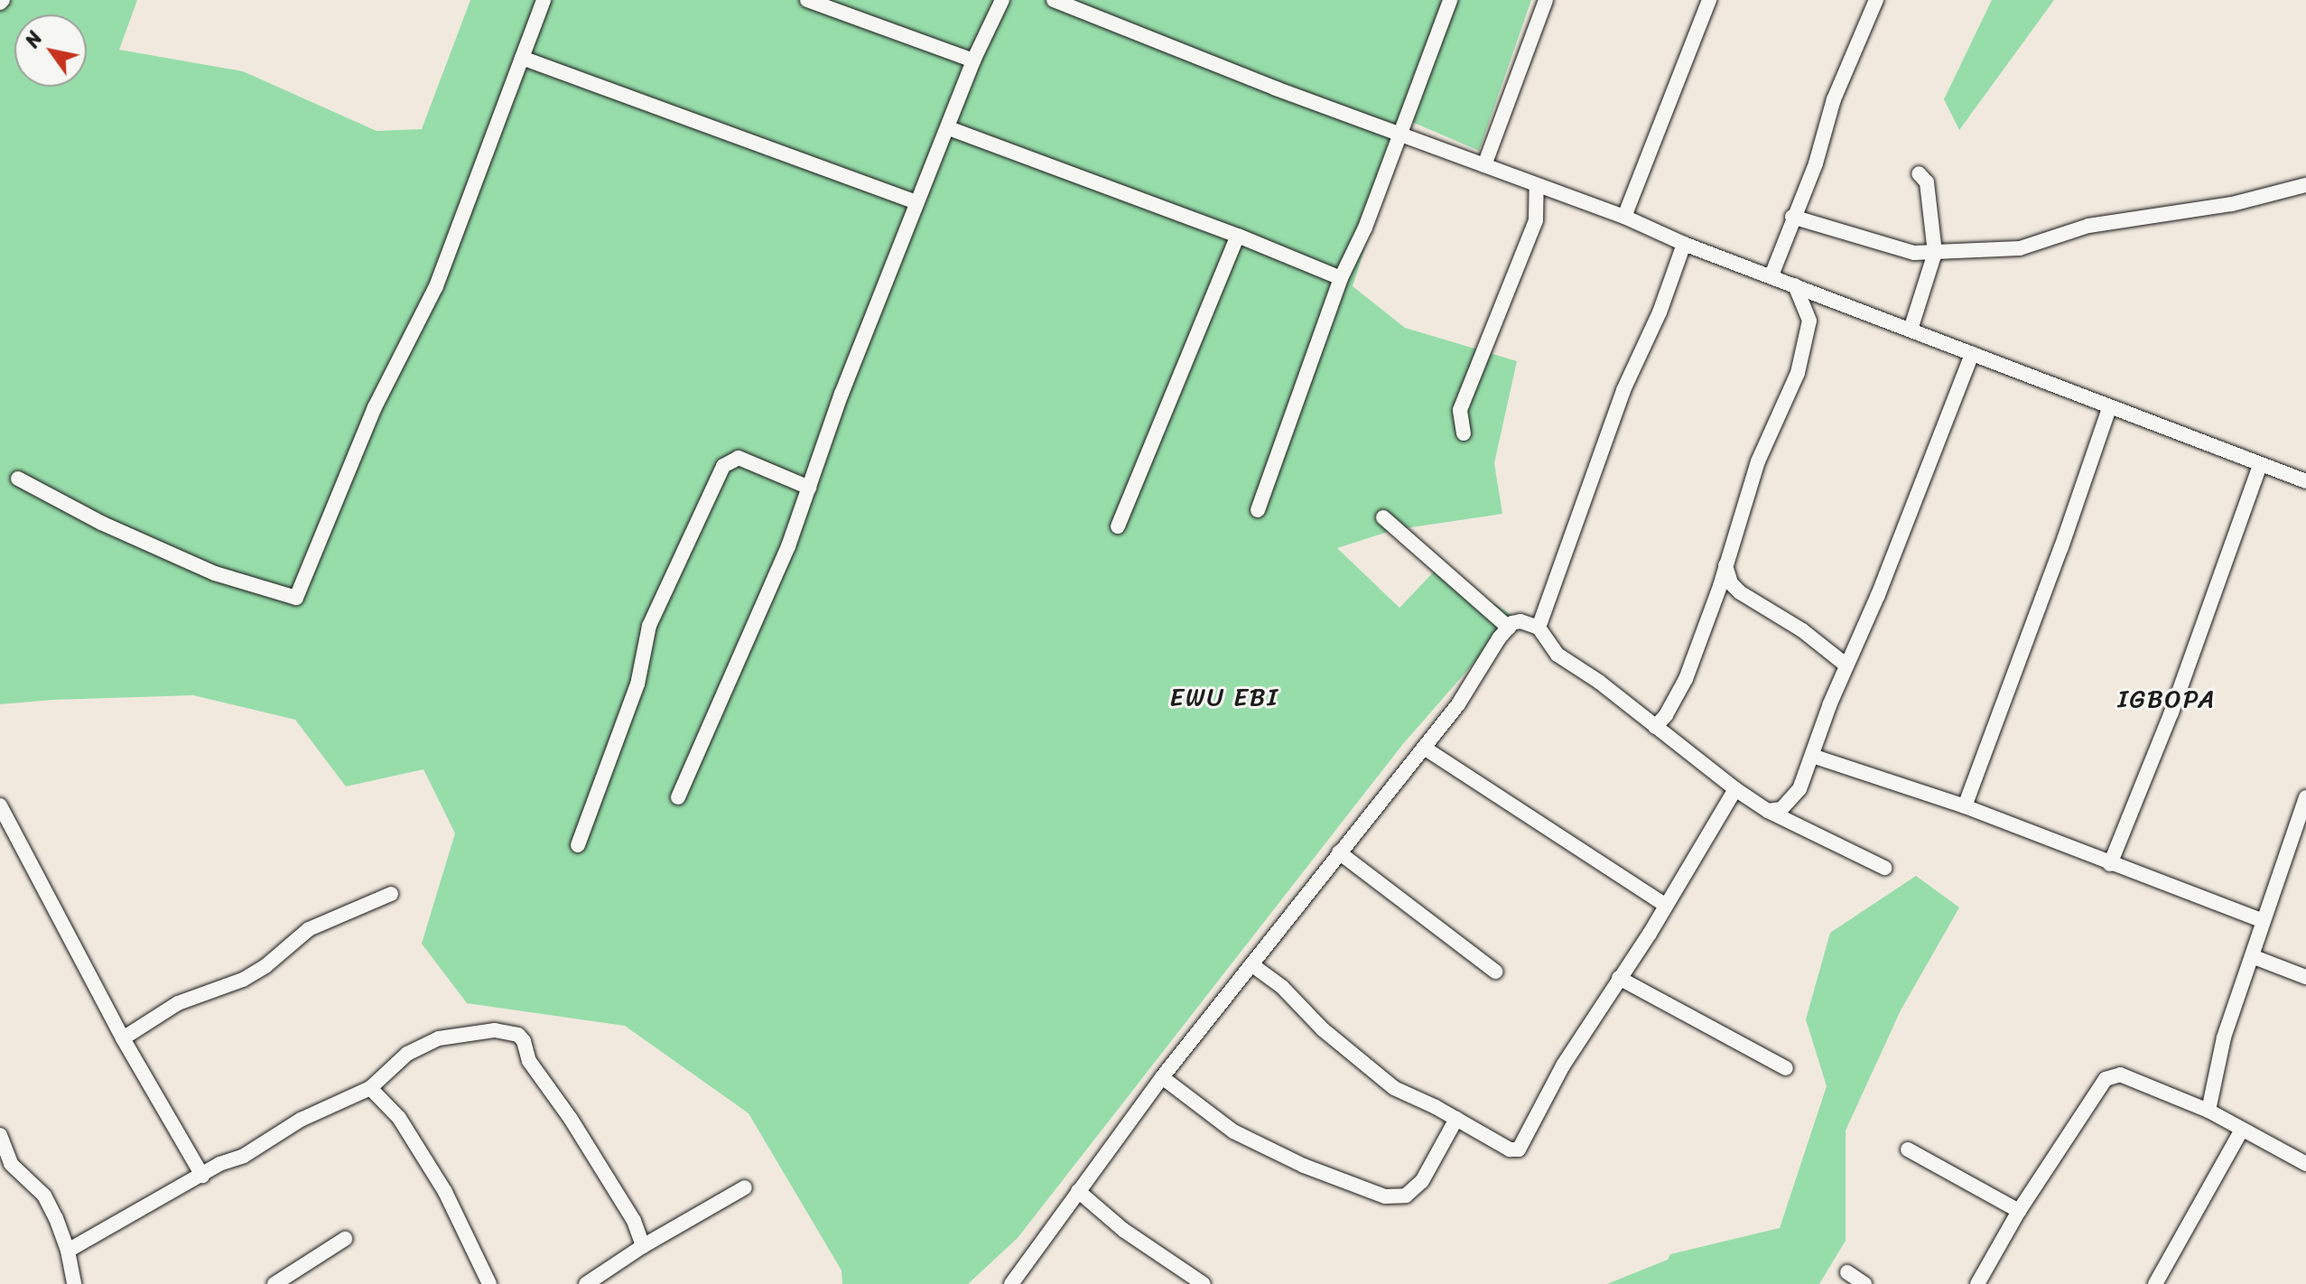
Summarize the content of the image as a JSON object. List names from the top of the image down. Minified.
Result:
{"districts":["EWU EBI","IGBOPA"],"north":"top left"}
